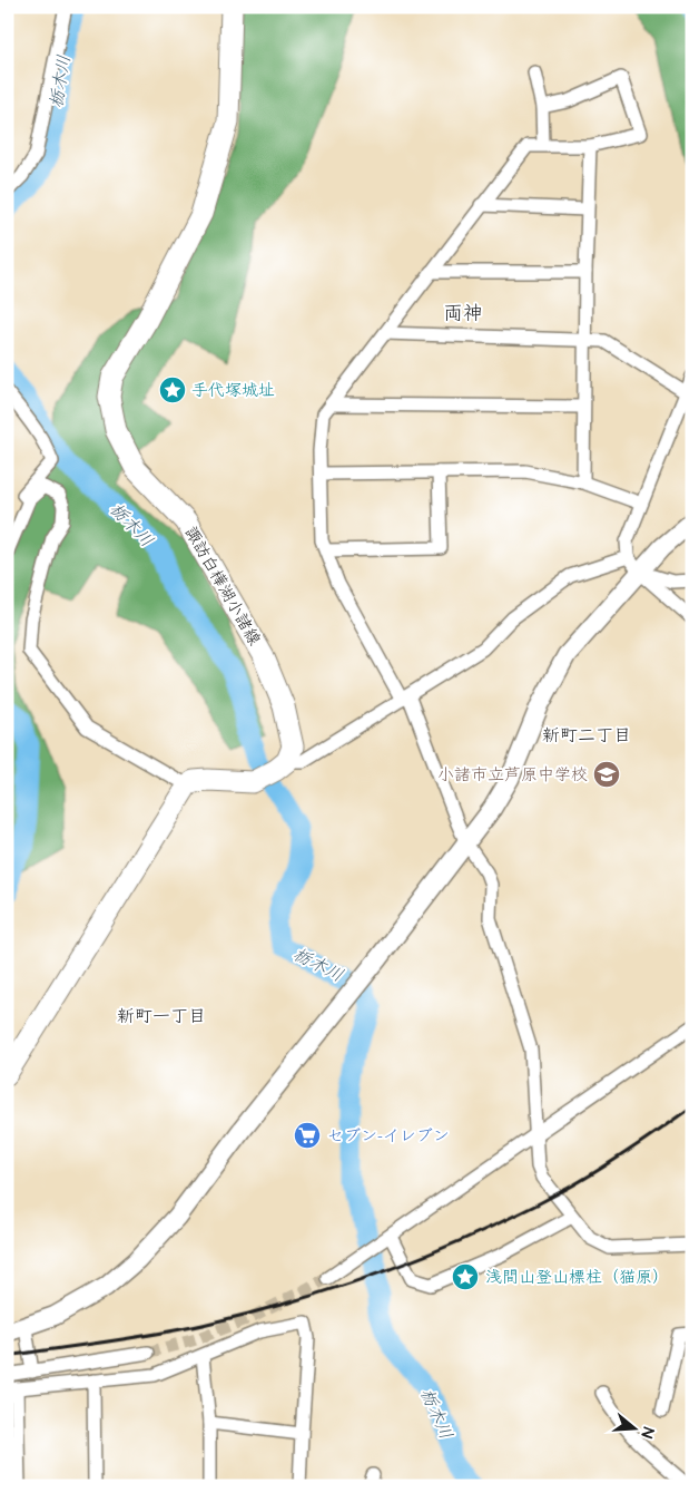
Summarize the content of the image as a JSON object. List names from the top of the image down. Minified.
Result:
{"streets":{"main road":["諏訪白樺湖小諸線"]},"districts":["両神","新町二丁目","新町一丁目"],"water":["栃木川"],"places":{"place":["手代塚城址","浅間山登山標柱（猫原）"],"school or university":["小諸市立芦原中学校"],"supermarket":["セブン-イレブン"]},"north":"right"}
